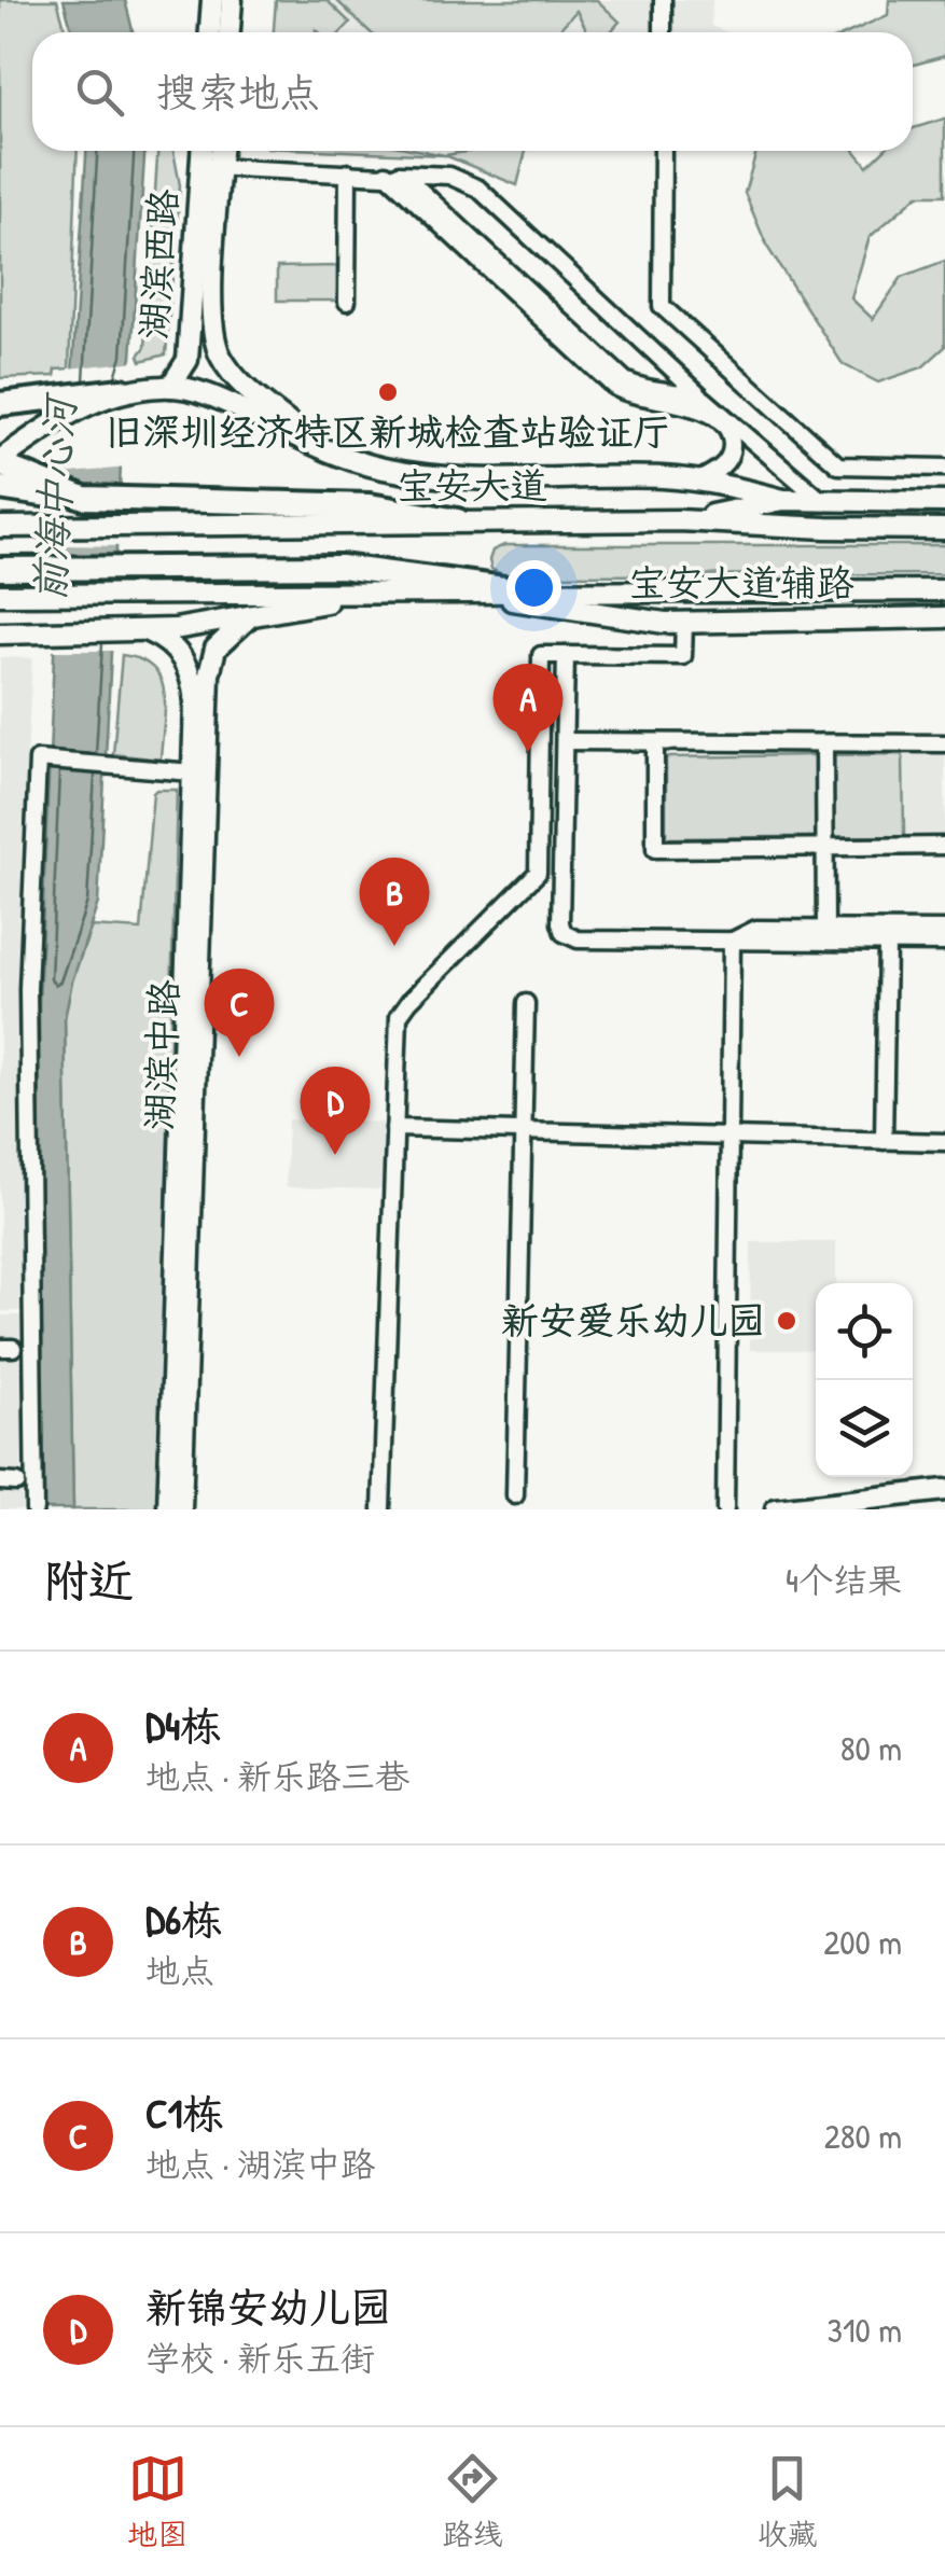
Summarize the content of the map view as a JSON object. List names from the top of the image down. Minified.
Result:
{"streets":{"main road":["湖滨西路","宝安大道","宝安大道辅路","湖滨中路"]},"water":["前海中心河"],"places":["旧深圳经济特区新城检查站验证厅","新安爱乐幼儿园"],"page":{"search":"搜索地点","pins":["A","B","C","D"],"heading":["附近","4个结果"],"list":[{"mark":"A","name":"D4栋","note":"地点 · 新乐路三巷","value":"80 m"},{"mark":"B","name":"D6栋","note":"地点","value":"200 m"},{"mark":"C","name":"C1栋","note":"地点 · 湖滨中路","value":"280 m"},{"mark":"D","name":"新锦安幼儿园","note":"学校 · 新乐五街","value":"310 m"}],"nav":["地图","路线","收藏"]}}
